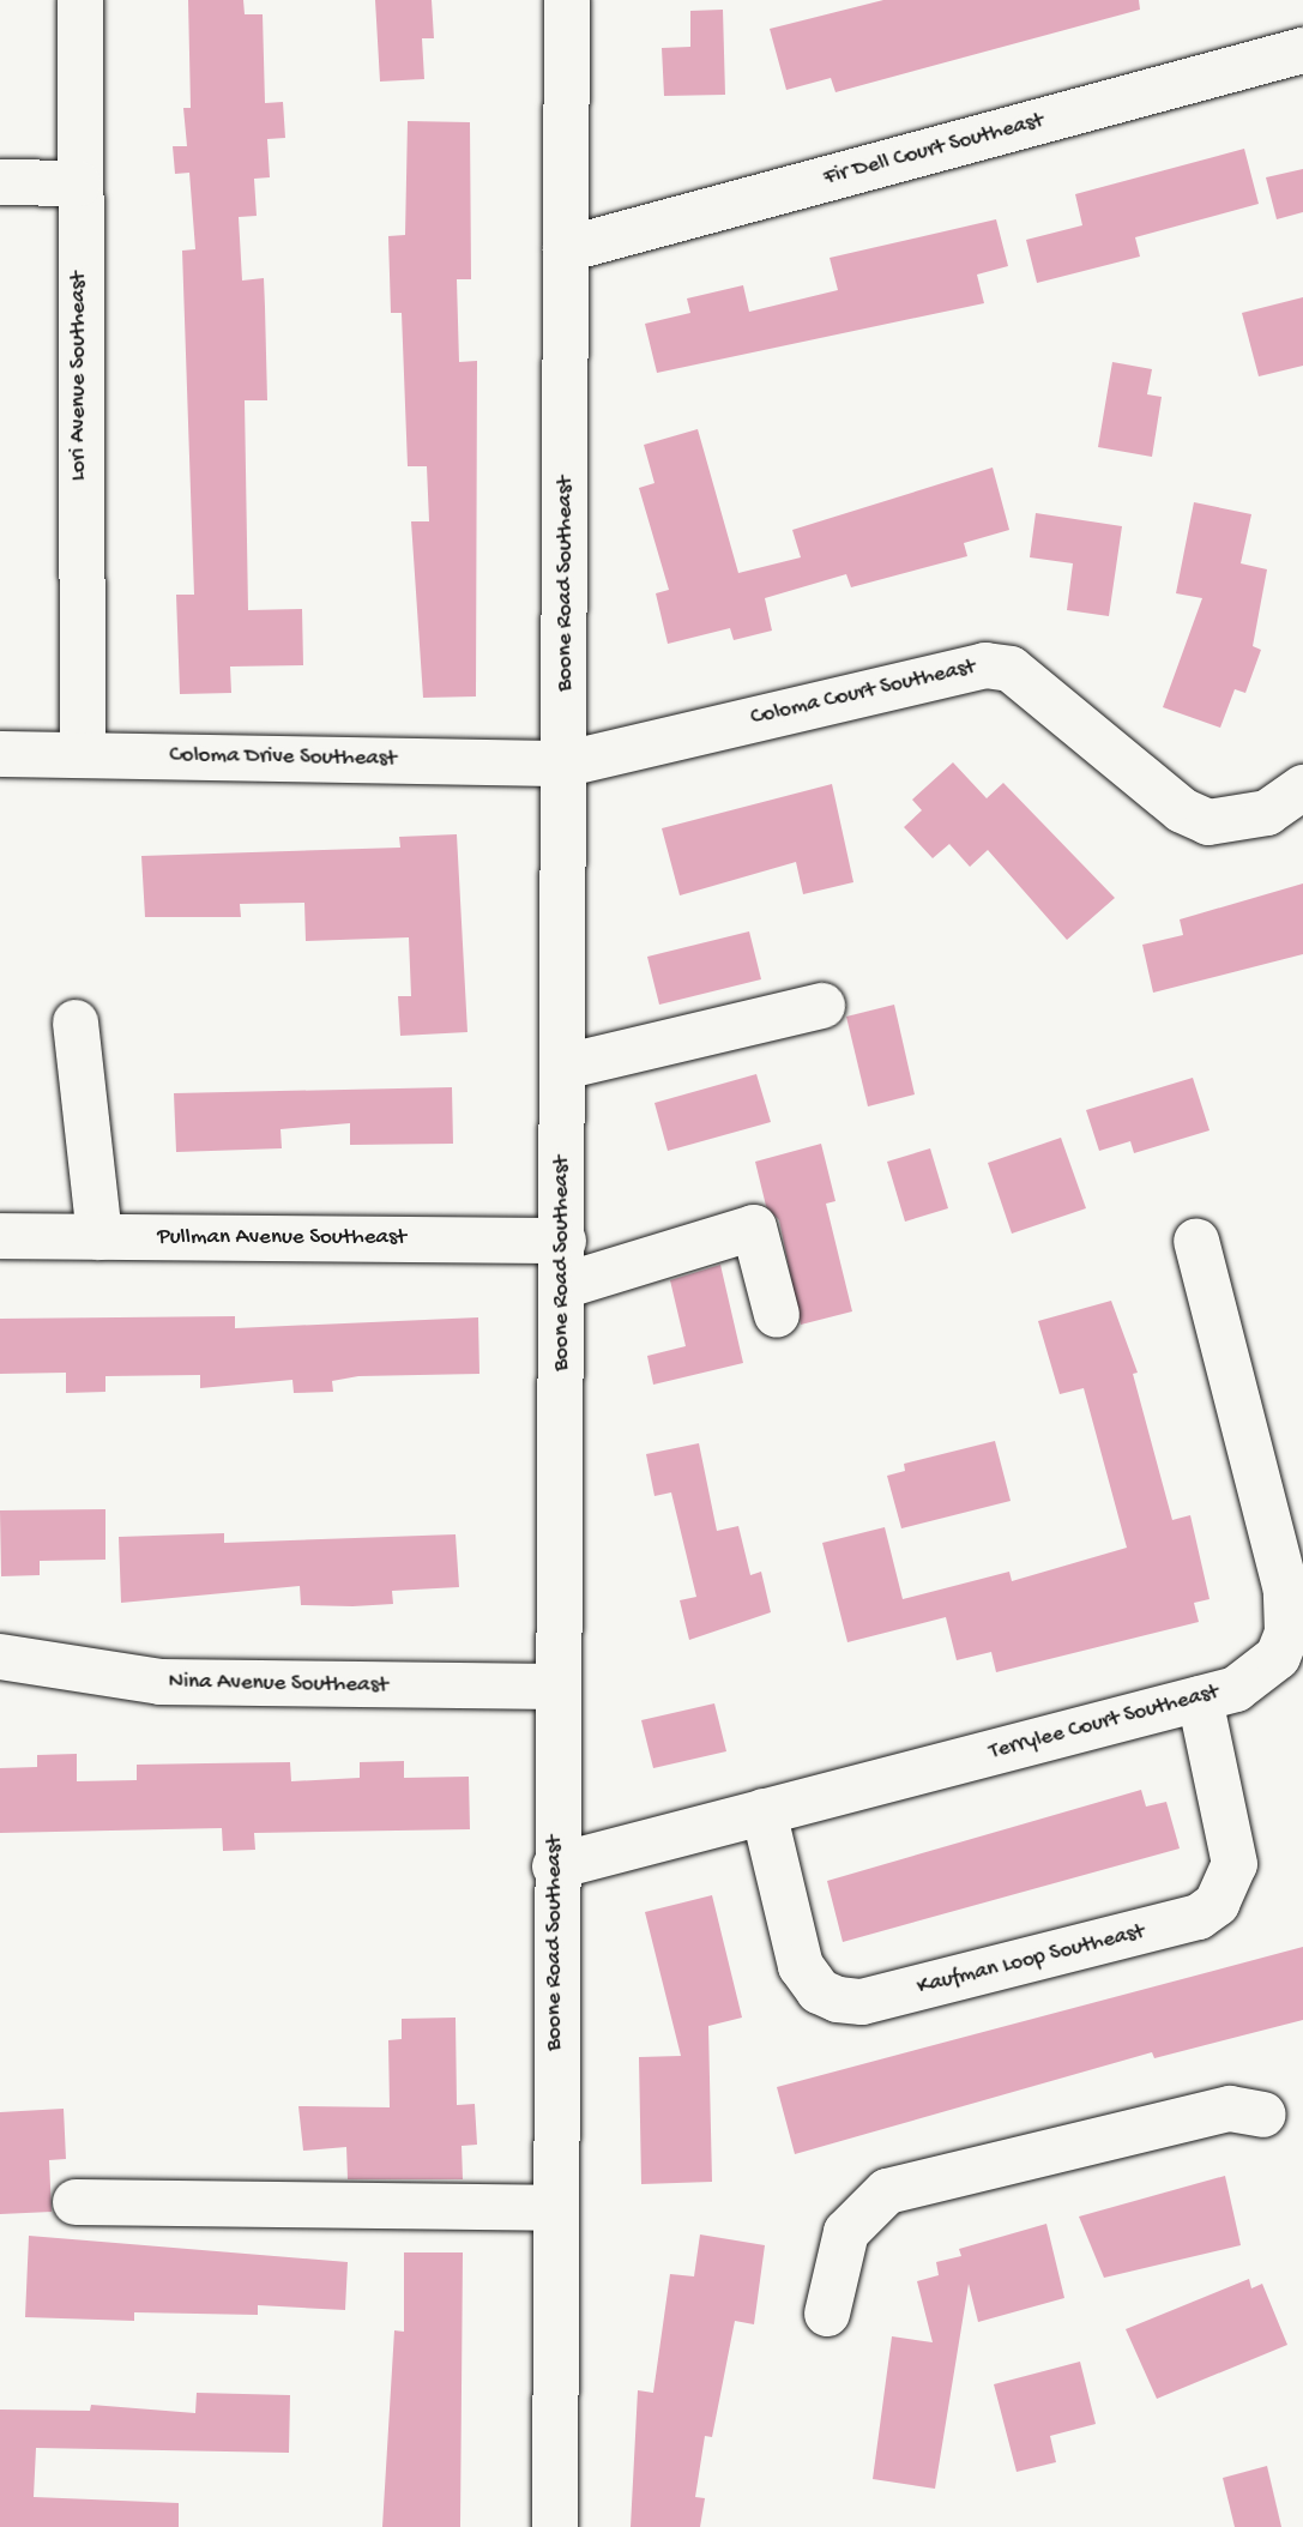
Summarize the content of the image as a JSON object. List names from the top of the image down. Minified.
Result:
{"streets":{"street":["Fir Dell Court Southeast","Lori Avenue Southeast","Boone Road Southeast","Coloma Court Southeast","Coloma Drive Southeast","Pullman Avenue Southeast","Nina Avenue Southeast","Terrylee Court Southeast","Kaufman Loop Southeast"]},"crossings":[["Fir Dell Court Southeast","Boone Road Southeast"],["Lori Avenue Southeast","Coloma Drive Southeast"],["Boone Road Southeast","Coloma Court Southeast"],["Boone Road Southeast","Coloma Drive Southeast"],["Boone Road Southeast","Pullman Avenue Southeast"],["Boone Road Southeast","Nina Avenue Southeast"],["Boone Road Southeast","Terrylee Court Southeast"],["Coloma Court Southeast","Coloma Drive Southeast"],["Terrylee Court Southeast","Kaufman Loop Southeast"]]}
